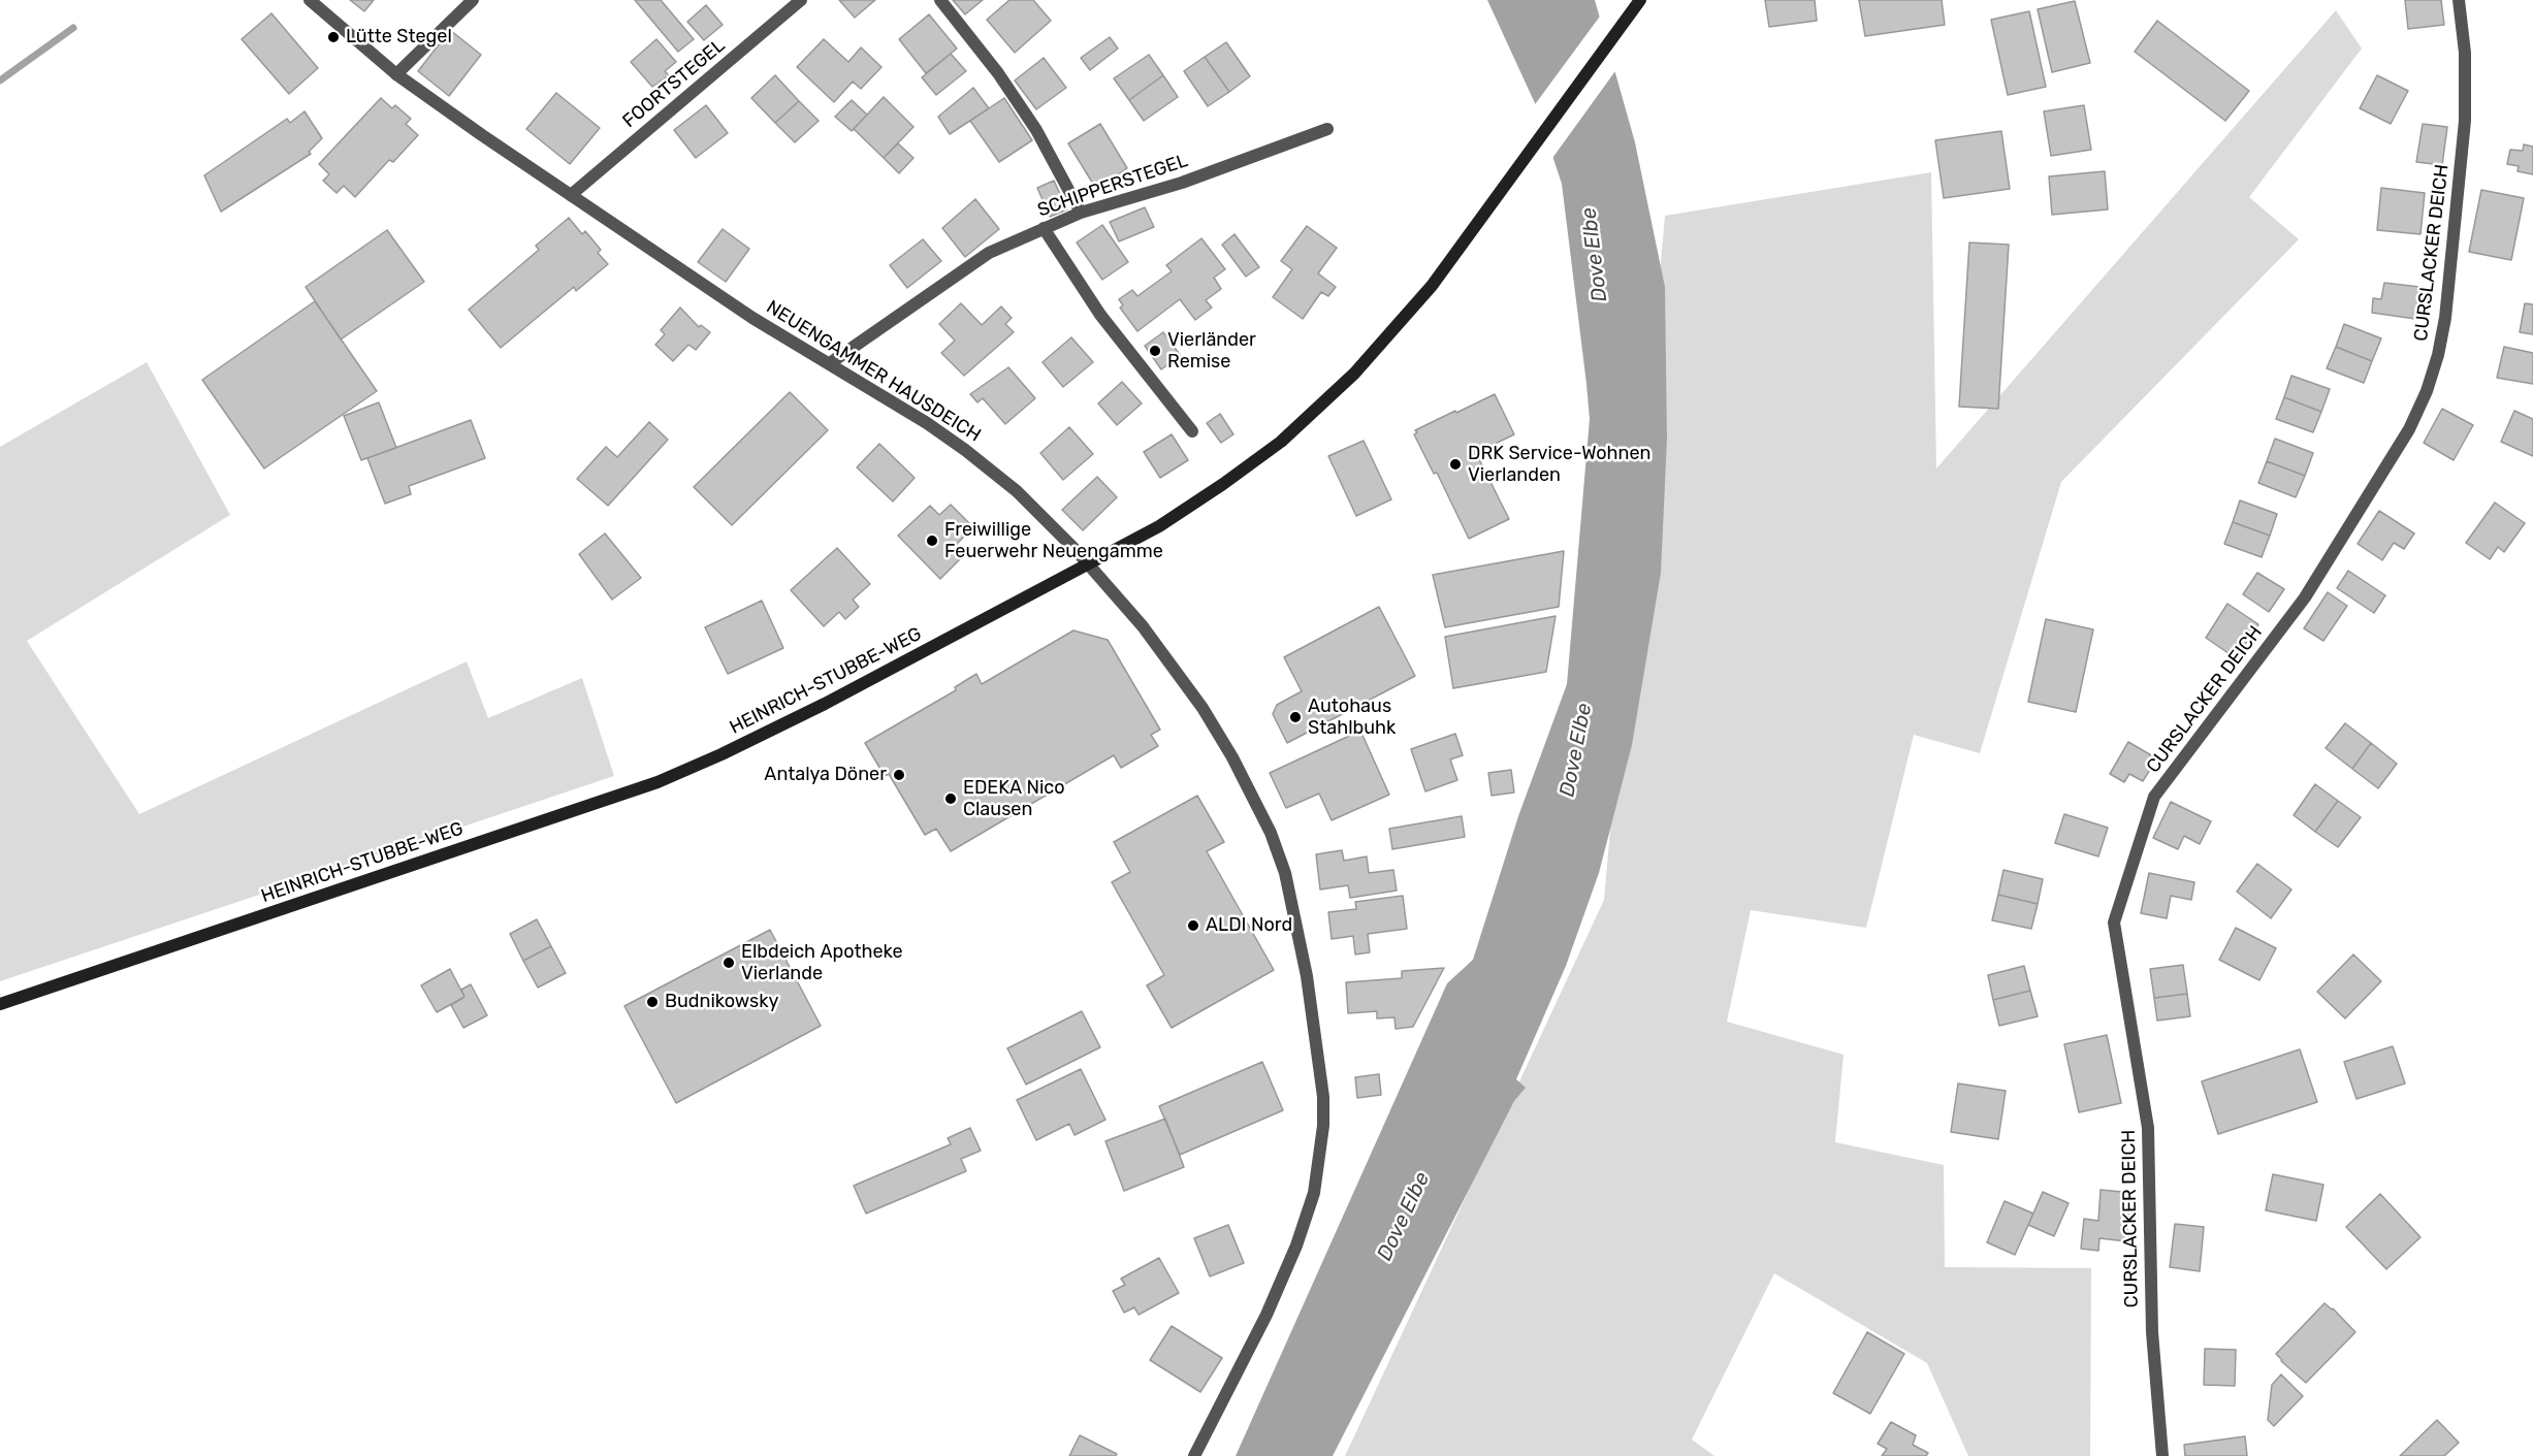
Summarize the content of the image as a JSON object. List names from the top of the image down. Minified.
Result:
{"streets":{"main road":["HEINRICH-STUBBE-WEG"],"street":["FOORTSTEGEL","SCHIPPERSTEGEL","CURSLACKER DEICH","NEUENGAMMER HAUSDEICH"]},"crossings":[["FOORTSTEGEL","NEUENGAMMER HAUSDEICH"],["SCHIPPERSTEGEL","NEUENGAMMER HAUSDEICH"],["NEUENGAMMER HAUSDEICH","HEINRICH-STUBBE-WEG"]],"water":["Dove Elbe"],"places":["Lütte Stegel","Vierländer Remise","DRK Service-Wohnen Vierlanden","Freiwillige Feuerwehr Neuengamme","Autohaus Stahlbuhk","Antalya Döner","EDEKA Nico Clausen","ALDI Nord","Elbdeich Apotheke Vierlande","Budnikowsky"]}
